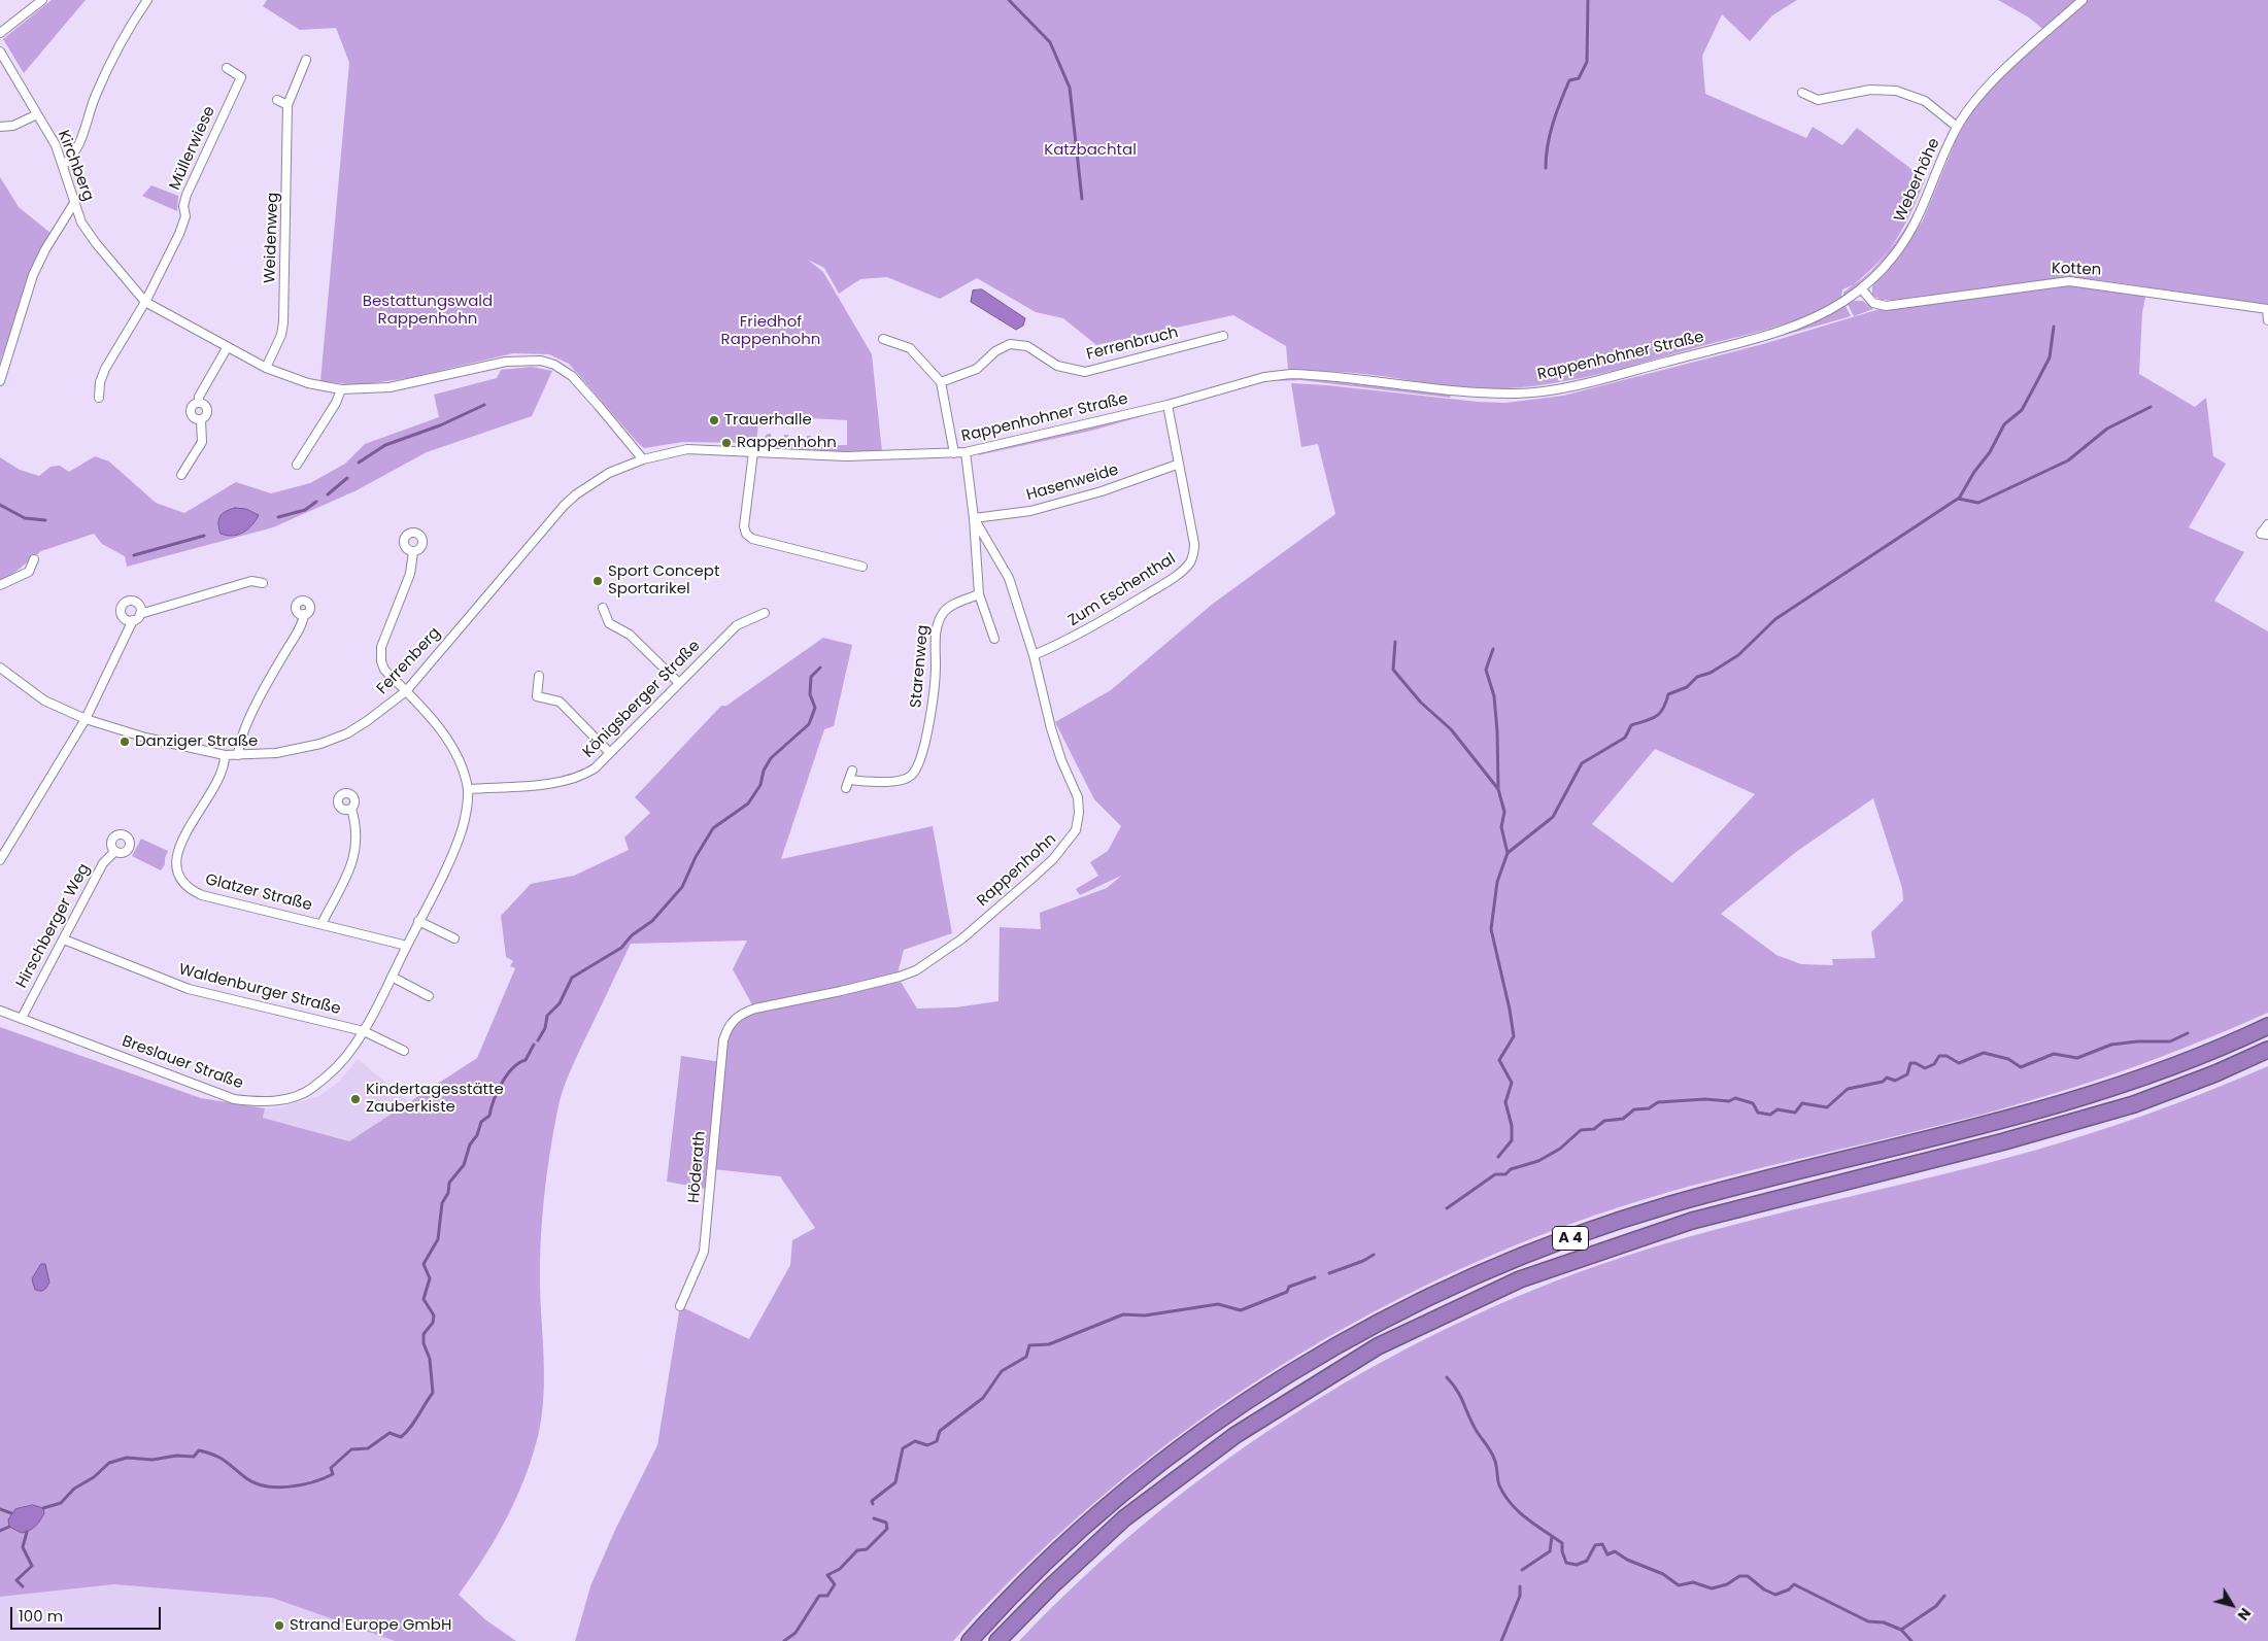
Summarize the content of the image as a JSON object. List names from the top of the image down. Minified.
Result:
{"streets":{"highway":["A 4"],"street":["Müllerwiese","Kirchberg","Weberhöhe","Weidenweg","Kotten","Ferrenbruch","Rappenhohner Straße","Hasenweide","Zum Eschenthal","Ferrenberg","Starenweg","Königsberger Straße","Rappenhohn","Glatzer Straße","Hirschberger Weg","Waldenburger Straße","Breslauer Straße","Höderath"]},"crossings":[["Müllerwiese","Kirchberg"],["Weberhöhe","Kotten"],["Weberhöhe","Rappenhohner Straße"],["Kotten","Rappenhohner Straße"],["Rappenhohner Straße","Zum Eschenthal"],["Rappenhohner Straße","Ferrenberg"],["Rappenhohner Straße","Rappenhohn"],["Hasenweide","Zum Eschenthal"],["Hasenweide","Rappenhohn"],["Zum Eschenthal","Rappenhohn"],["Ferrenberg","Glatzer Straße"],["Ferrenberg","Breslauer Straße"],["Starenweg","Rappenhohn"],["Königsberger Straße","Breslauer Straße"],["Rappenhohn","Höderath"],["Glatzer Straße","Breslauer Straße"],["Hirschberger Weg","Waldenburger Straße"],["Hirschberger Weg","Breslauer Straße"],["Waldenburger Straße","Breslauer Straße"]],"parks":["Katzbachtal","Bestattungswald Rappenhohn","Friedhof Rappenhohn"],"places":["Trauerhalle","Rappenhohn","Sport Concept Sportarikel","Danziger Straße","Kindertagesstätte Zauberkiste","Strand Europe GmbH"],"scale_bar":"100 m","north":"bottom right"}
